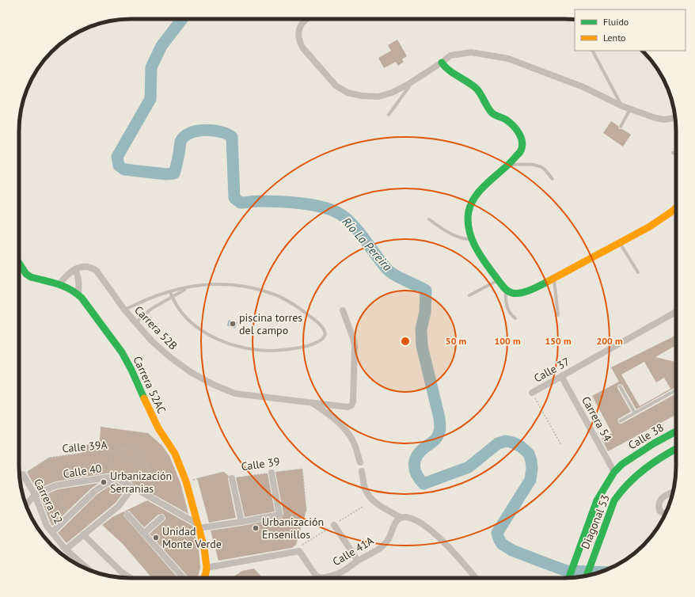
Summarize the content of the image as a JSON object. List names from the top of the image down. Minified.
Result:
{"streets":{"street":["Carrera 52B","Calle 37","Carrera 52AC","Carrera 54","Calle 38","Calle 40","Carrera 52","Diagonal 53","Calle 41A"],"path":["Calle 39A","Calle 39"]},"crossings":[["Calle 37","Carrera 54"],["Carrera 52AC","Calle 39"],["Carrera 52AC","Calle 40"],["Carrera 52AC","Calle 41A"],["Carrera 54","Diagonal 53"],["Calle 38","Diagonal 53"],["Calle 39A","Carrera 52"],["Calle 40","Carrera 52"]],"water":["Río La Pereira"],"places":["piscina torres del campo","Urbanización Serranias","Urbanización Ensenillos","Unidad Monte Verde"],"legend":["Fluido","Lento"],"rings":["50 m","100 m","150 m","200 m"]}
